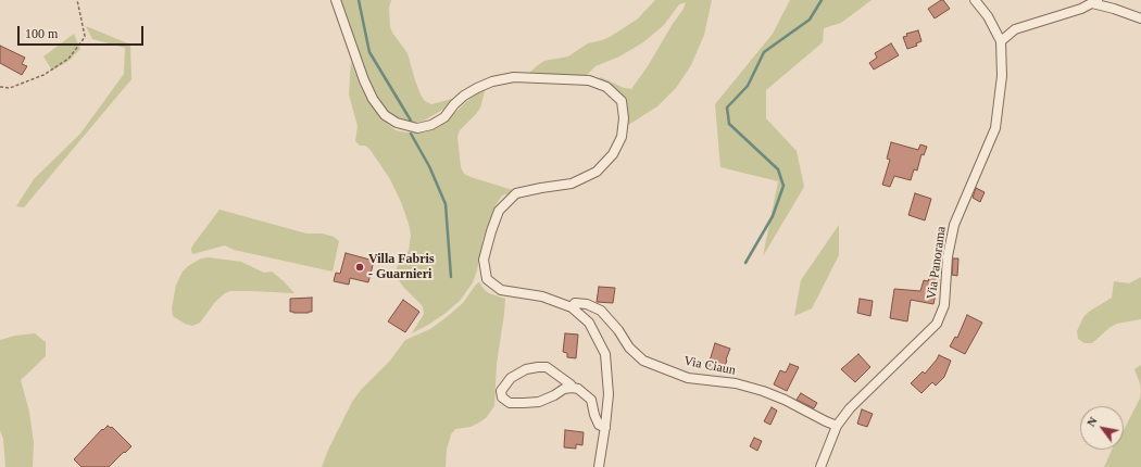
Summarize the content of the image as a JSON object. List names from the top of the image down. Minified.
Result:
{"streets":{"street":["Via Panorama","Via Ciaun"]},"crossings":[["Via Panorama","Via Ciaun"]],"places":["Villa Fabris - Guarnieri"],"scale_bar":"100 m","north":"top left"}
